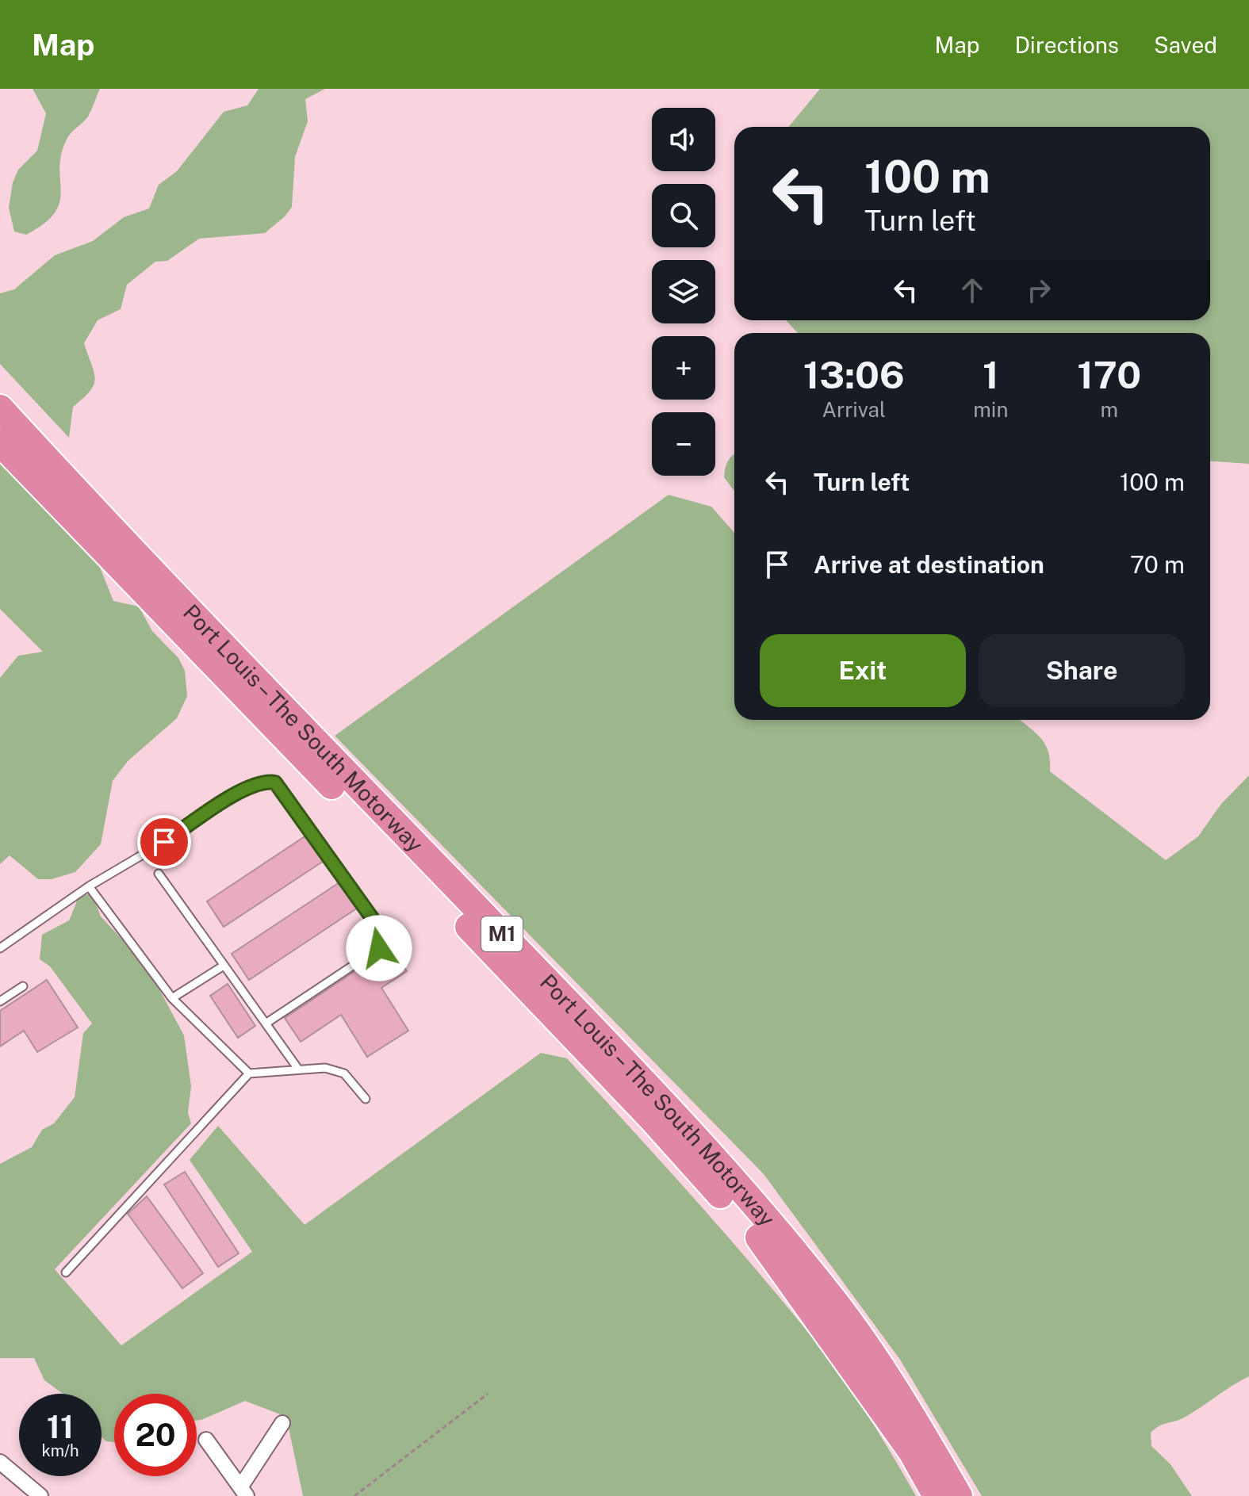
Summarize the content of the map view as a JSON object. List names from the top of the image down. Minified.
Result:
{"streets":{"highway":["Port Louis – The South Motorway","M1"]},"page":{"header":"Map","nav":["Map","Directions","Saved"],"map_buttons":["+","−"],"turn":["100 m","Turn left"],"eta":["13:06","Arrival","1","min","170","m"],"list":[{"name":"Turn left","value":"100 m"},{"name":"Arrive at destination","value":"70 m"}],"buttons":["Exit","Share"],"speed":"11 km/h","limit":"20"}}
